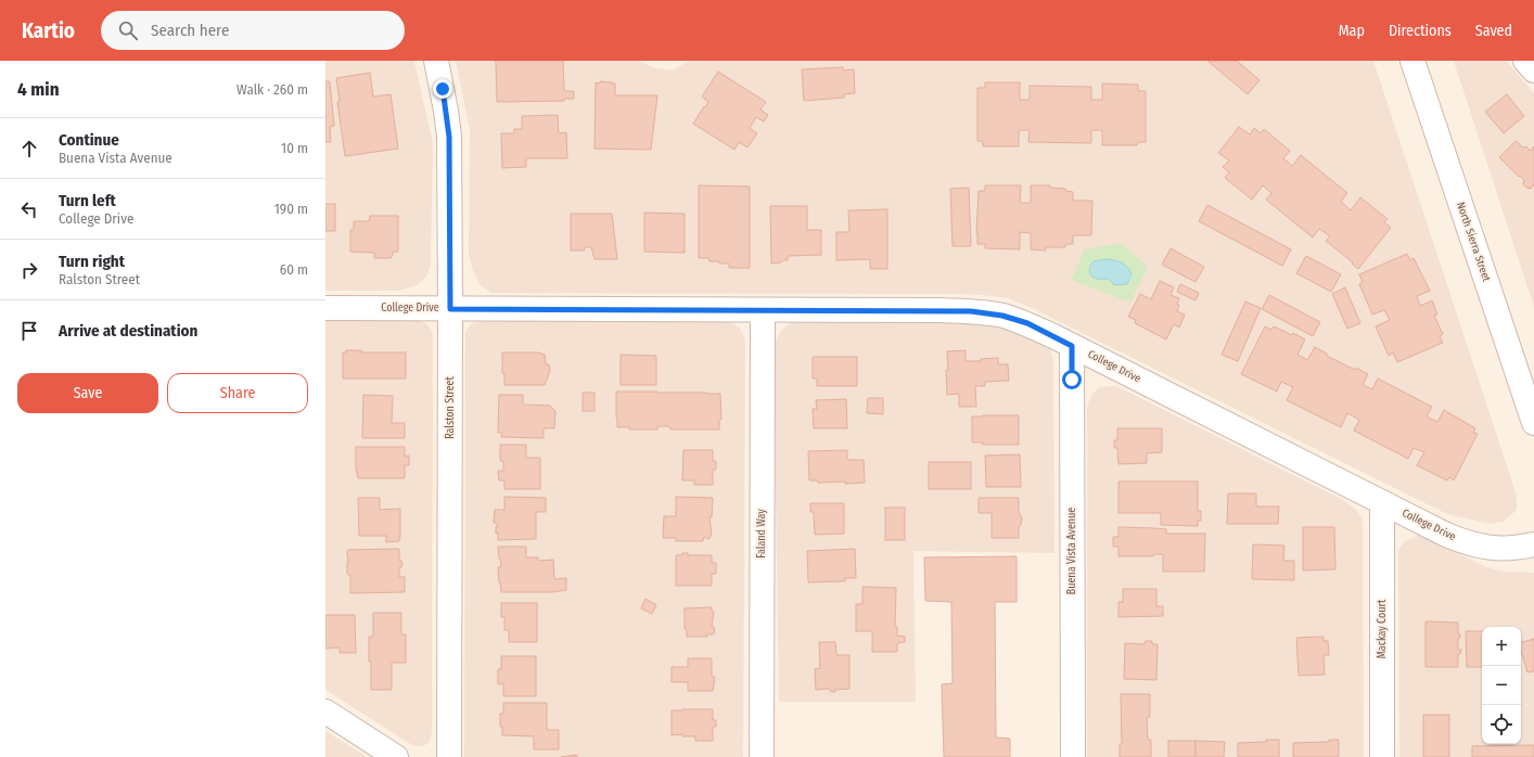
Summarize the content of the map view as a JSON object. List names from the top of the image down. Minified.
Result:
{"streets":{"street":["North Sierra Street","College Drive","Ralston Street","Faland Way","Buena Vista Avenue","Mackay Court"]},"crossings":[["College Drive","Ralston Street"],["College Drive","Faland Way"],["College Drive","Buena Vista Avenue"],["College Drive","Mackay Court"]],"page":{"header":"Kartio","search":"Search here","nav":["Map","Directions","Saved"],"heading":["4 min","Walk · 260 m"],"list":[["Continue","Buena Vista Avenue","10 m"],["Turn left","College Drive","190 m"],["Turn right","Ralston Street","60 m"],"Arrive at destination"],"buttons":["Save","Share"],"map_buttons":["+","−"]}}
